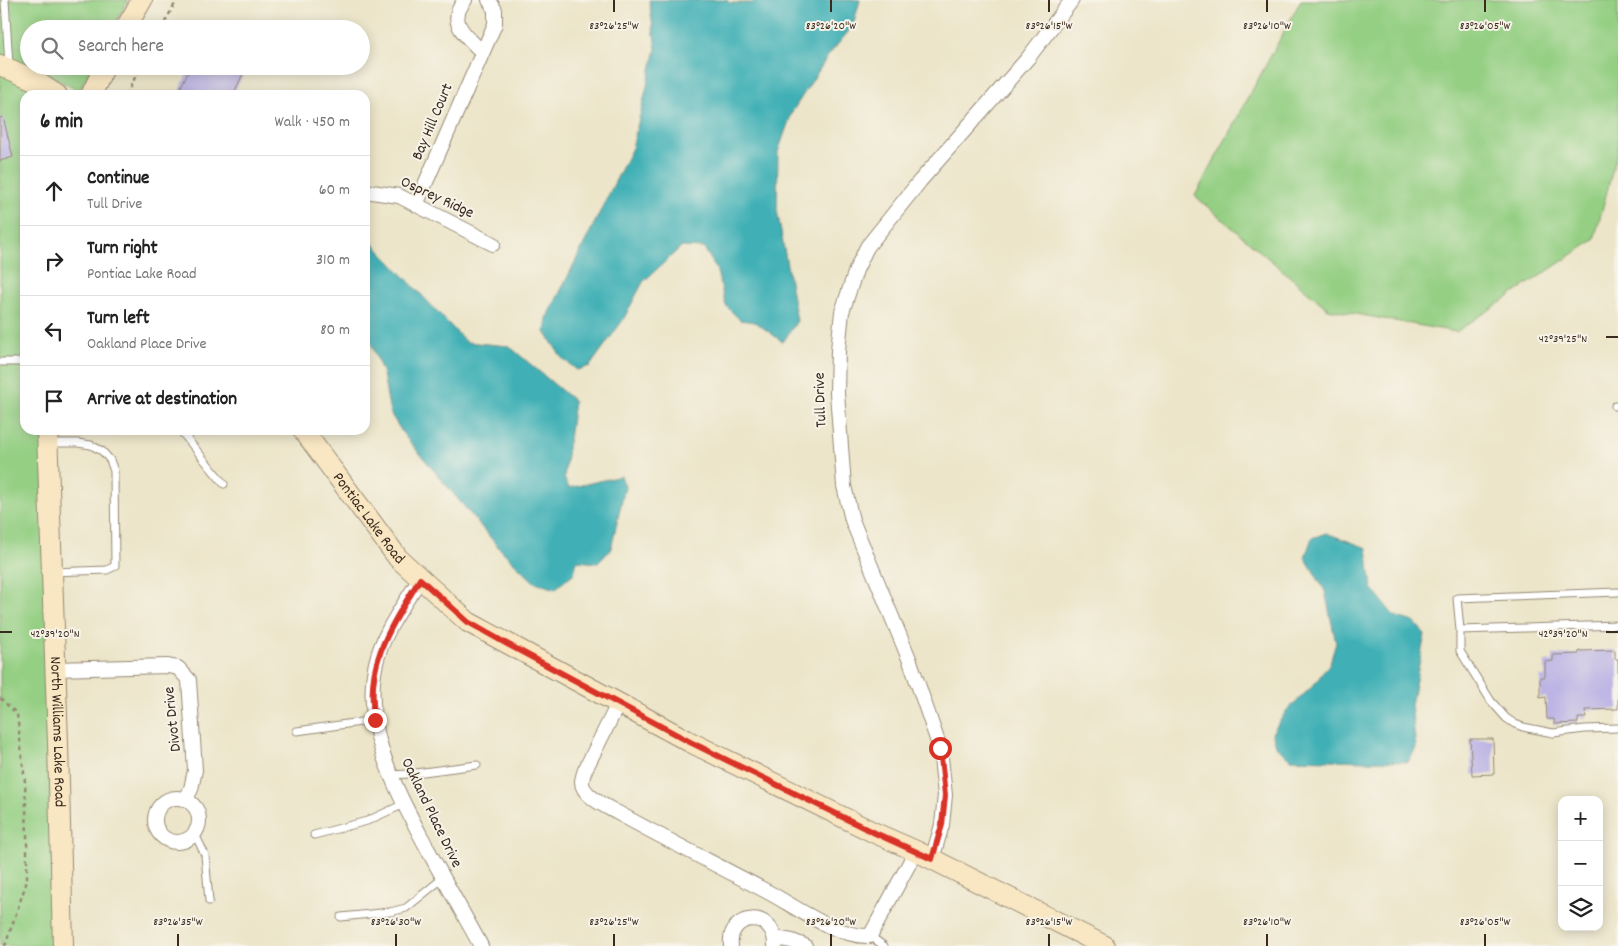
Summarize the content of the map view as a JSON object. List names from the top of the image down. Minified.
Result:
{"streets":{"street":["Bay Hill Court","Osprey Ridge","Tull Drive","Pontiac Lake Road","Divot Drive","North Williams Lake Road","Oakland Place Drive"]},"crossings":[["Bay Hill Court","Osprey Ridge"],["Tull Drive","Pontiac Lake Road"],["Pontiac Lake Road","Oakland Place Drive"],["Divot Drive","North Williams Lake Road"]],"page":{"search":"Search here","heading":["6 min","Walk · 450 m"],"list":[["Continue","Tull Drive","60 m"],["Turn right","Pontiac Lake Road","310 m"],["Turn left","Oakland Place Drive","80 m"],"Arrive at destination"],"map_buttons":["+","−"]},"coordinates":["83°26'25\"W","83°26'20\"W","83°26'15\"W","83°26'10\"W","83°26'05\"W","42°39'25\"N","42°39'20\"N","83°26'35\"W","83°26'30\"W"]}
